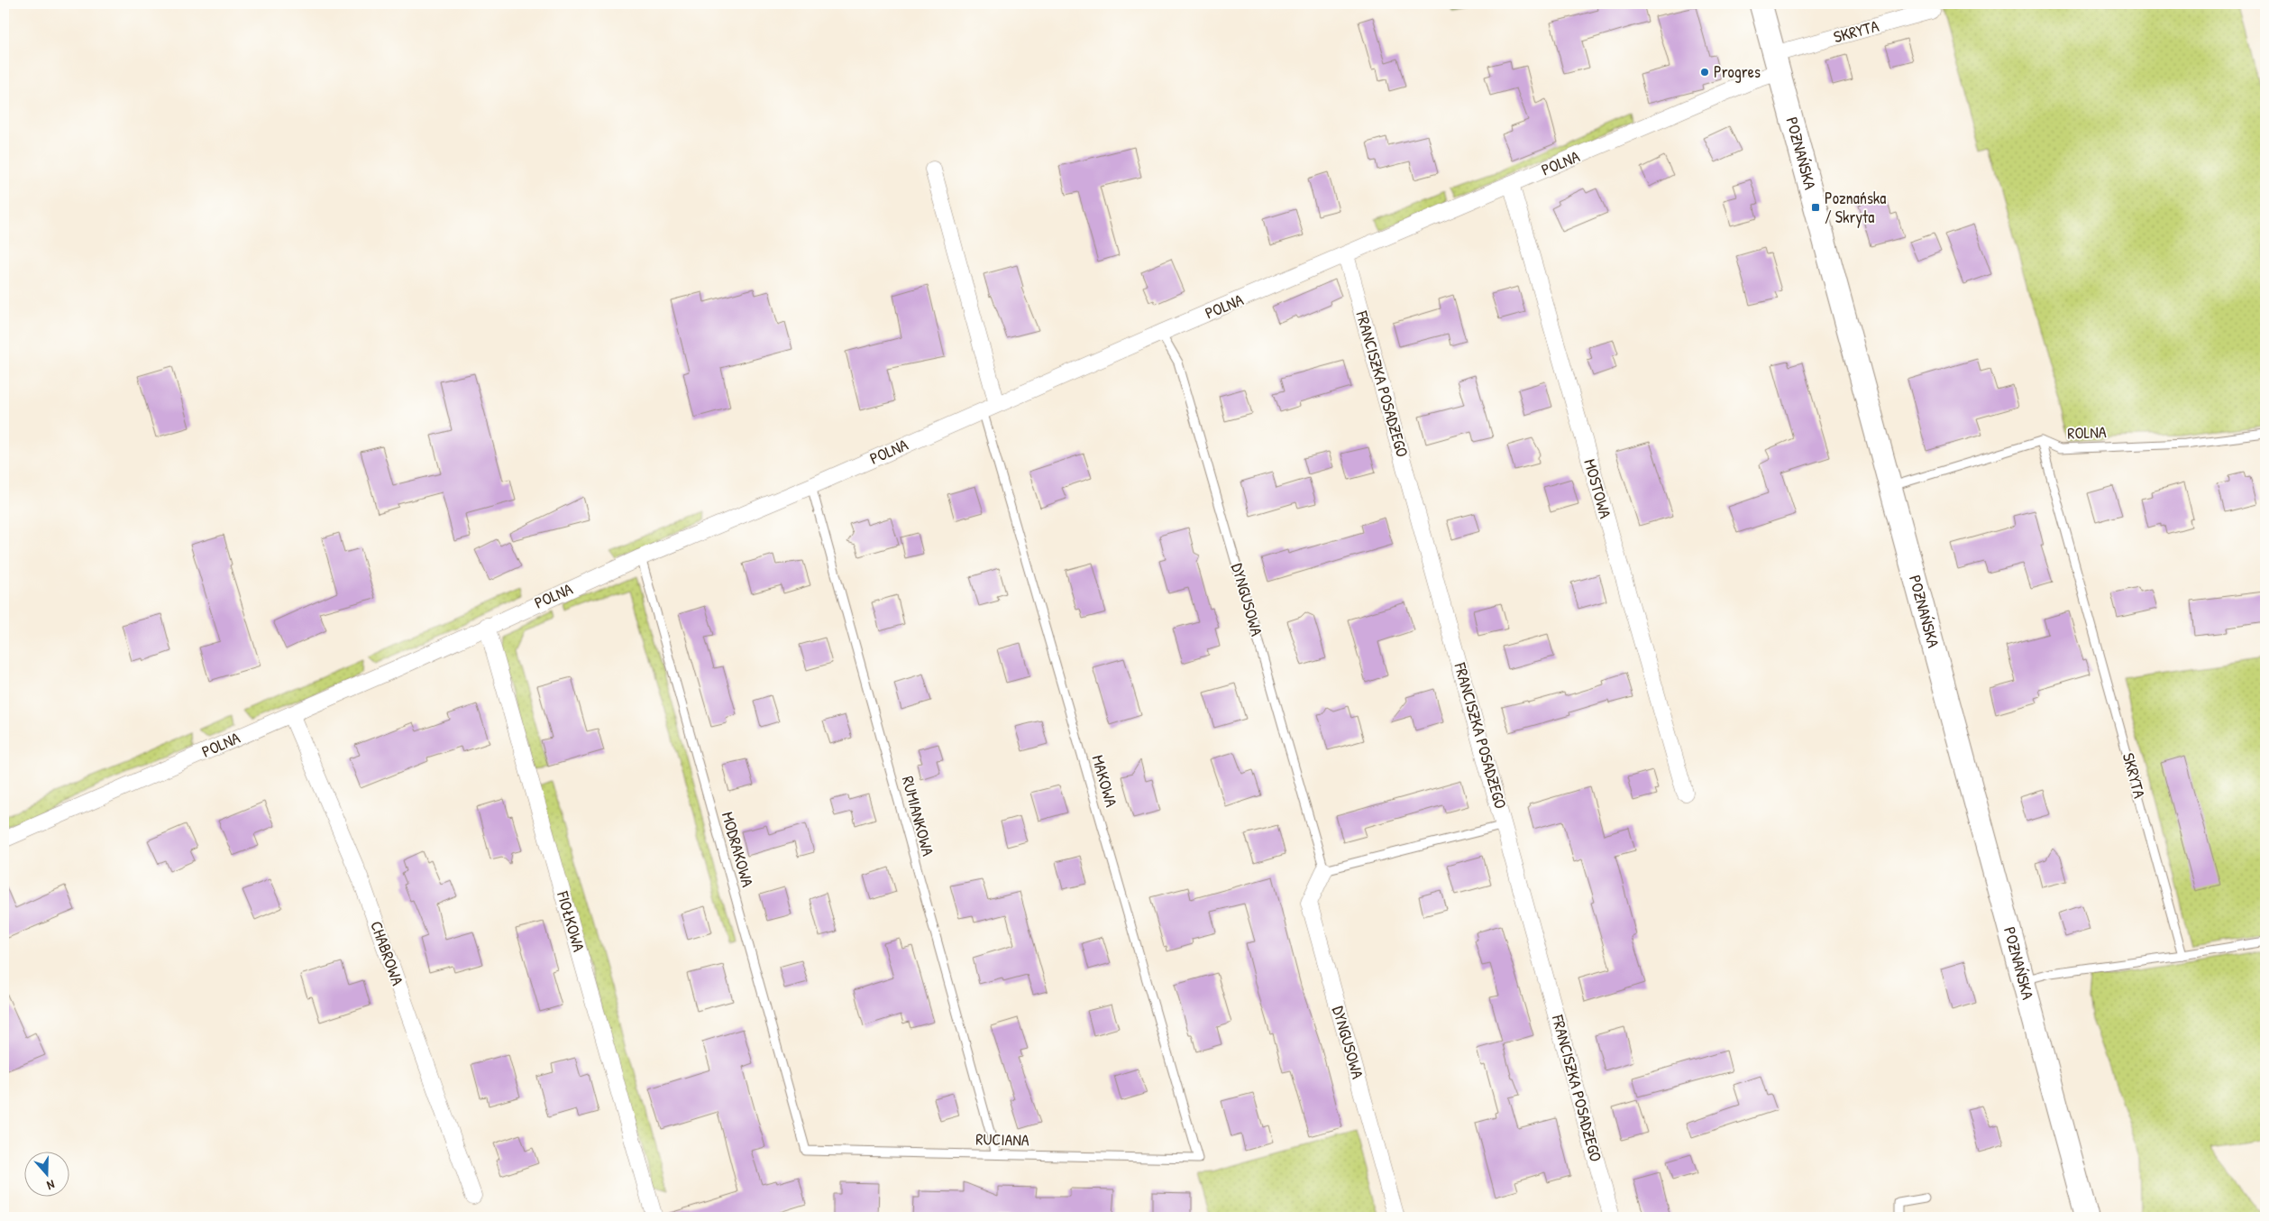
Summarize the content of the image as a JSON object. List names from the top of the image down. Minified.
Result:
{"streets":{"main road":["POZNAŃSKA"],"street":["SKRYTA","POLNA","FRANCISZKA POSADZEGO","MOSTOWA","DYNGUSOWA","FIOŁKOWA","CHABROWA"],"lane":["ROLNA","MAKOWA","RUMIANKOWA","MODRAKOWA","RUCIANA"]},"crossings":[["SKRYTA","POZNAŃSKA"],["SKRYTA","POLNA"],["SKRYTA","ROLNA"],["POZNAŃSKA","POLNA"],["POLNA","FRANCISZKA POSADZEGO"],["POLNA","MOSTOWA"],["POLNA","DYNGUSOWA"],["POLNA","MAKOWA"],["POLNA","RUMIANKOWA"],["POLNA","MODRAKOWA"],["POLNA","FIOŁKOWA"],["POLNA","CHABROWA"],["MAKOWA","RUCIANA"],["RUMIANKOWA","RUCIANA"],["MODRAKOWA","RUCIANA"]],"places":{"other":["Progres"],"transit":["Poznańska / Skryta"]},"north":"bottom"}
